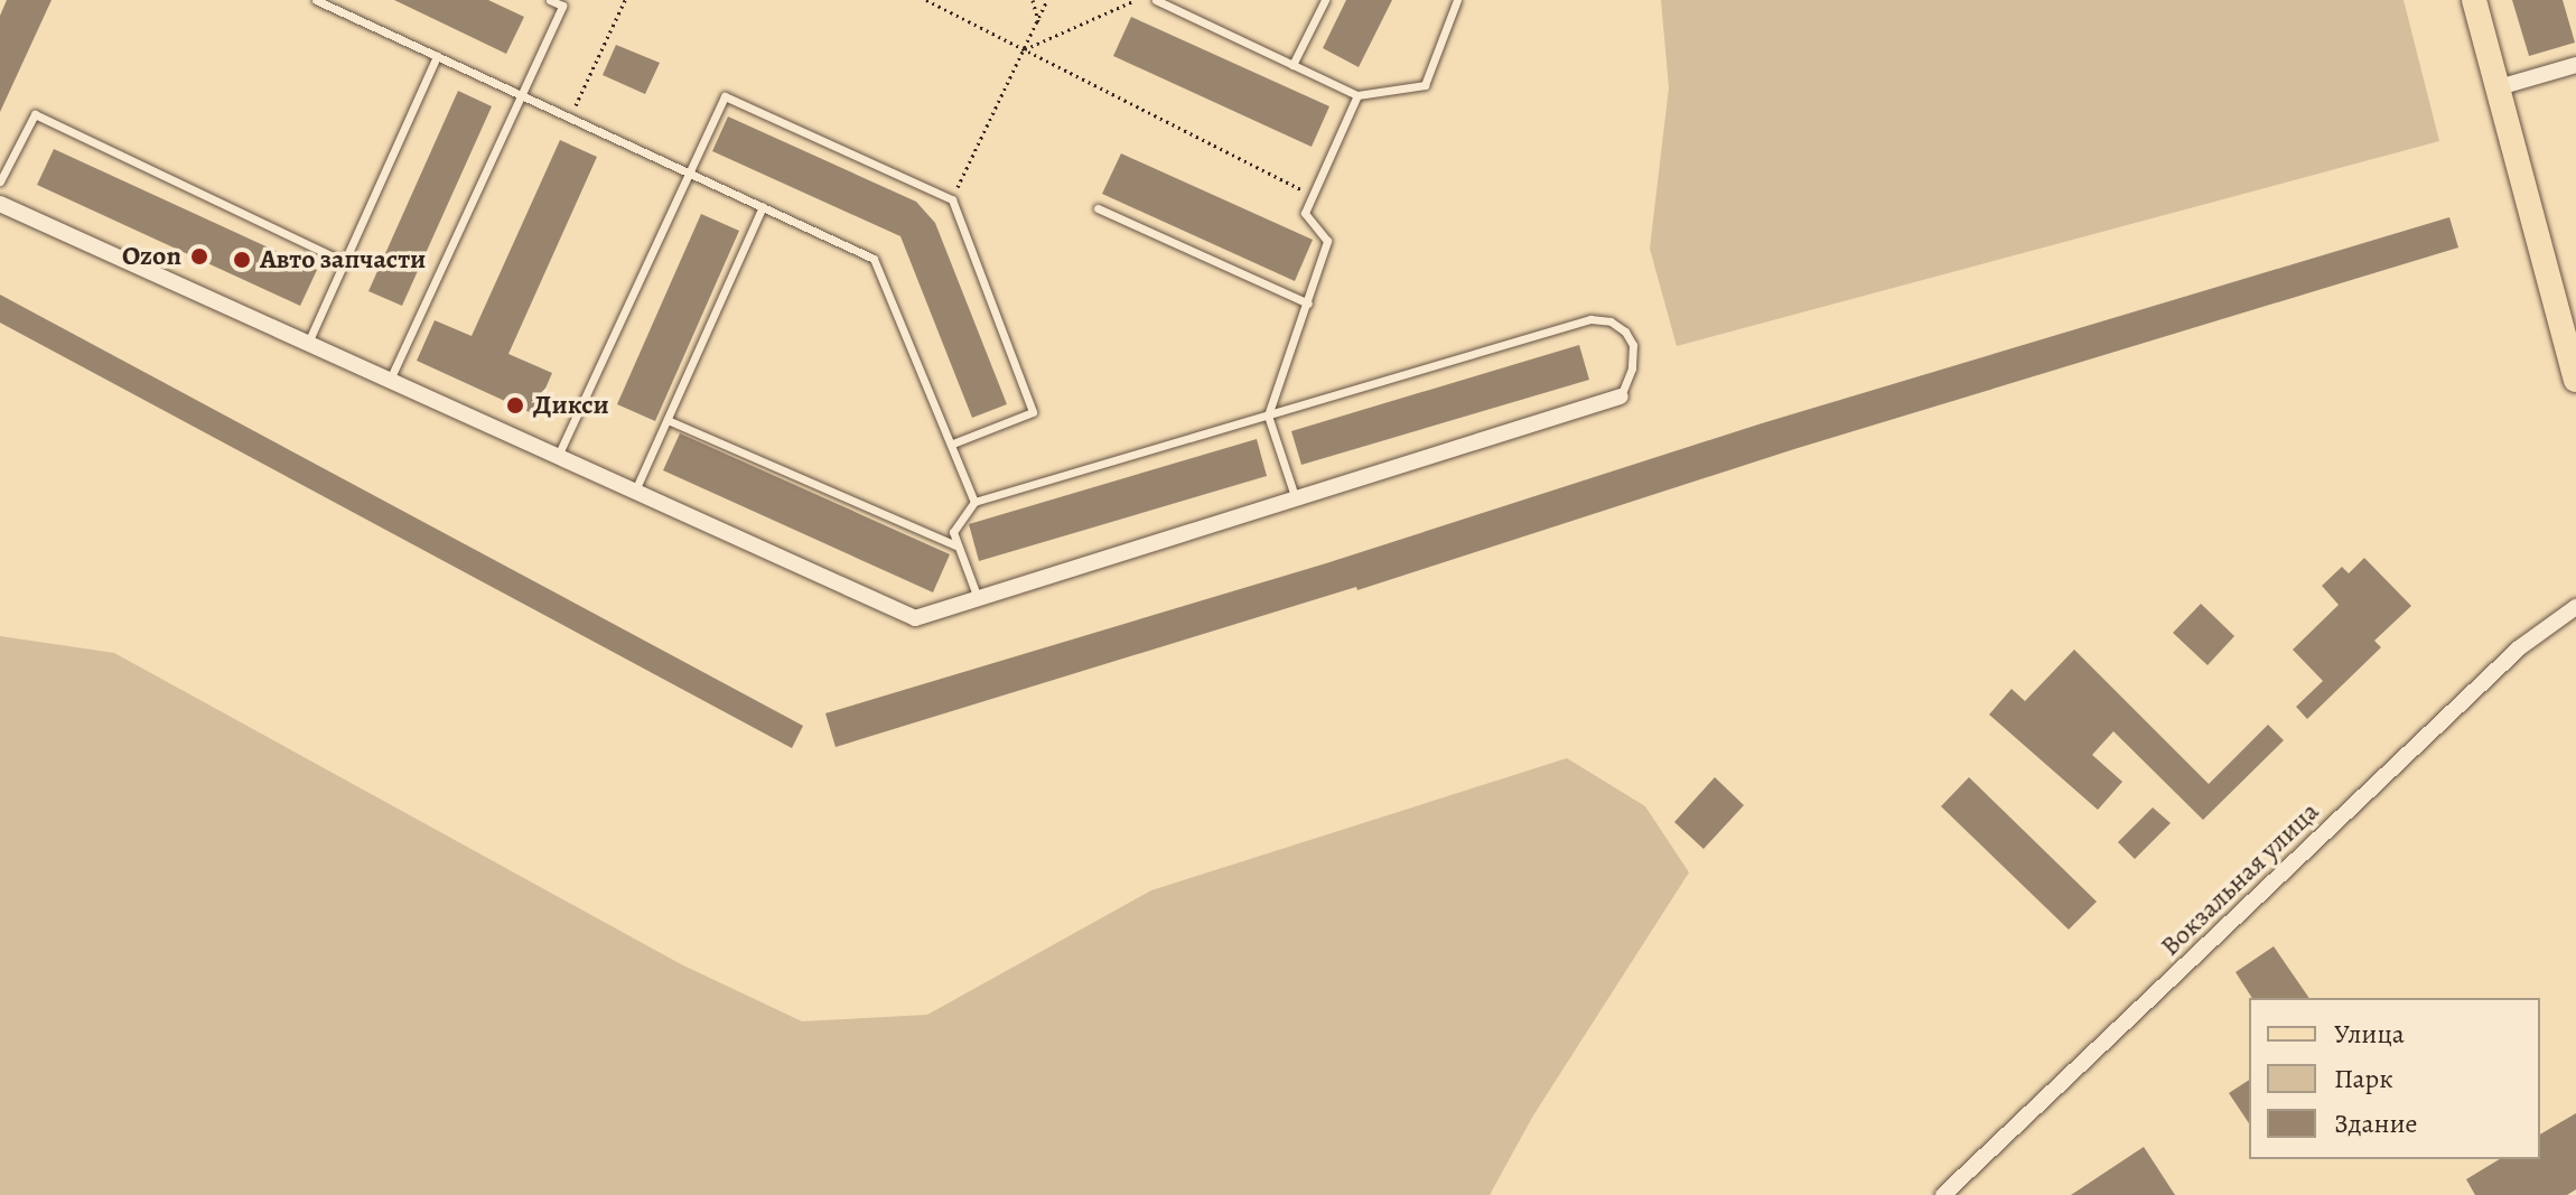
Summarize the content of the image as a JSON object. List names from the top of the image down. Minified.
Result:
{"streets":{"street":["Вокзальная улица"]},"places":["Ozon","Авто запчасти","Дикси"],"legend":["Улица","Парк","Здание"]}
